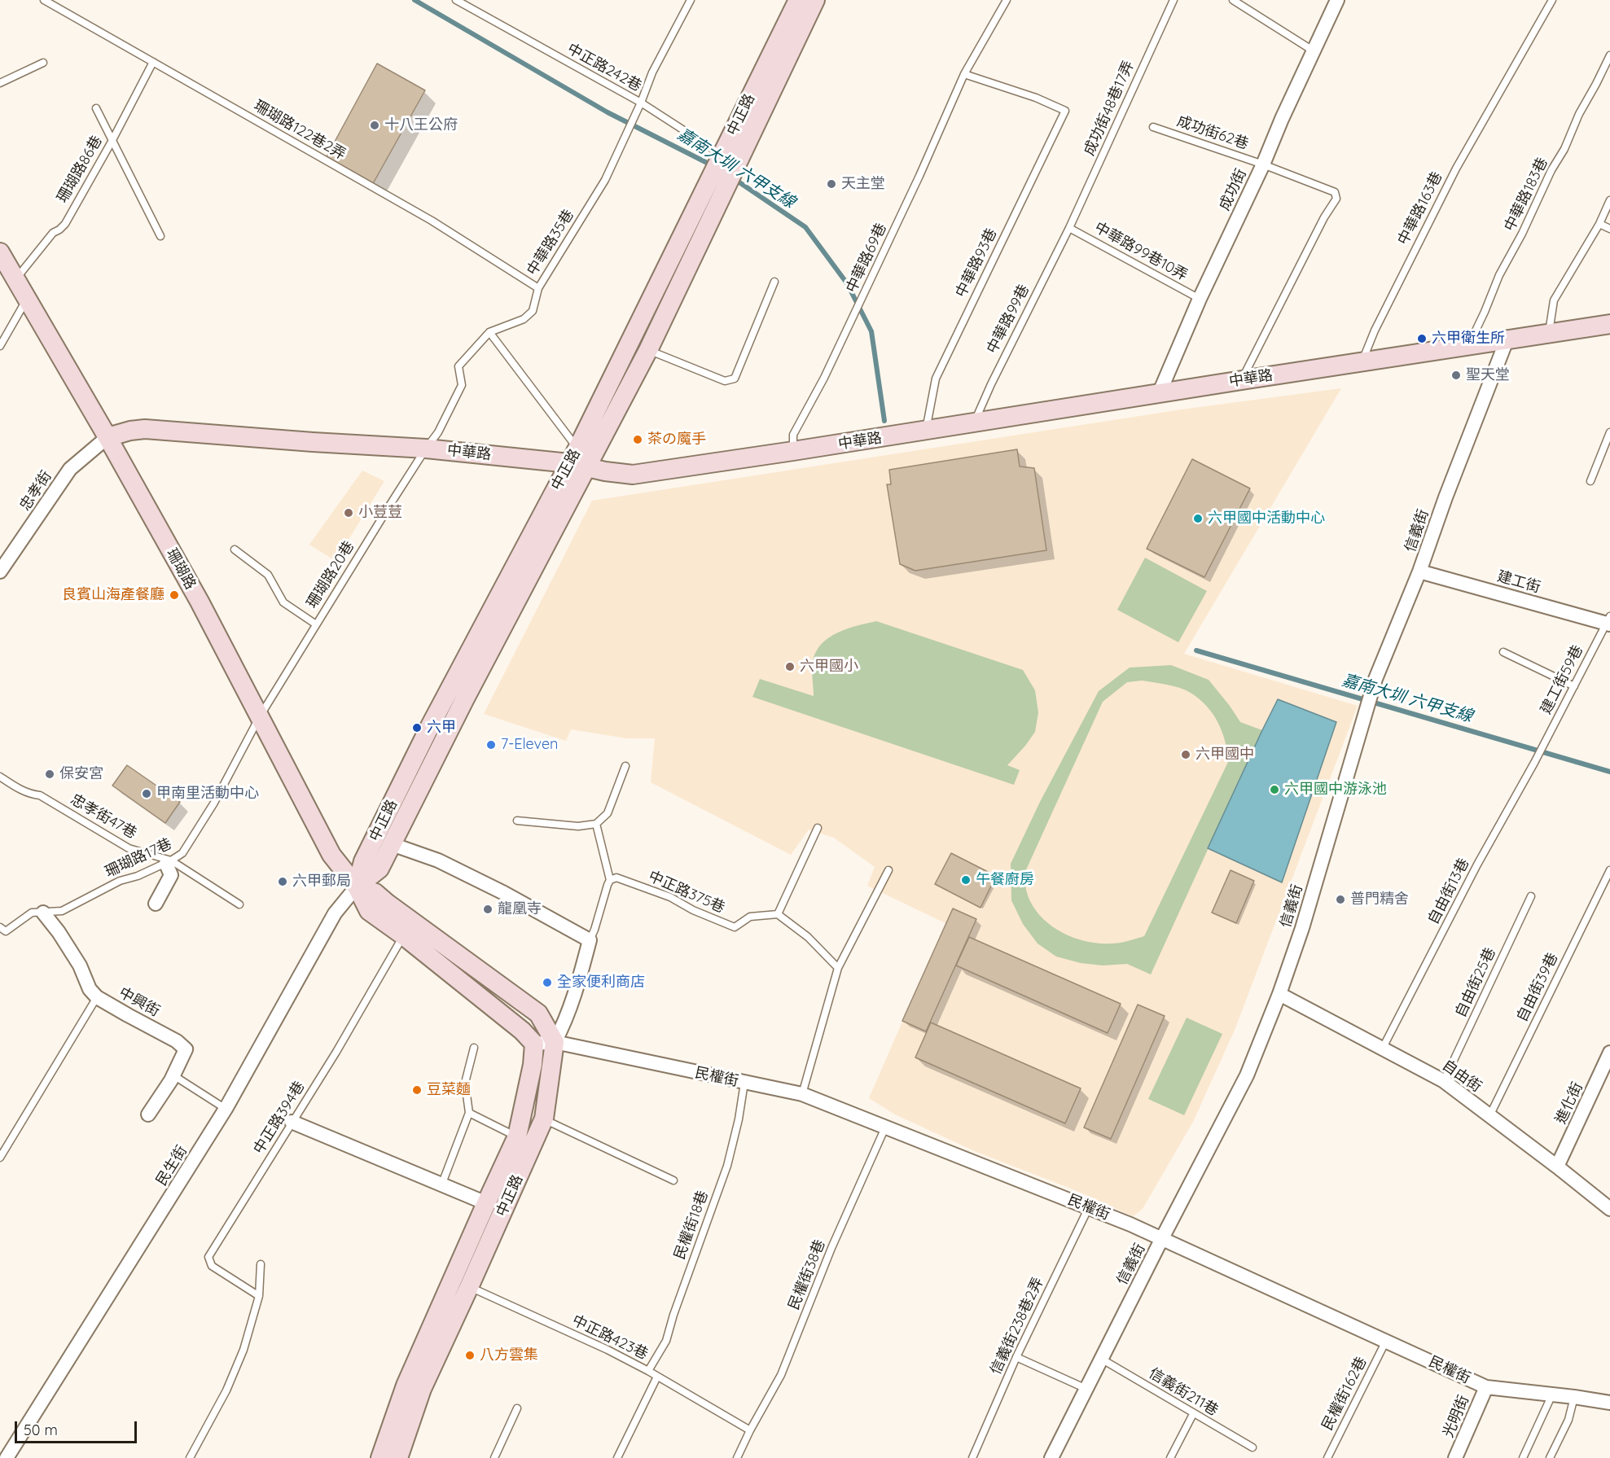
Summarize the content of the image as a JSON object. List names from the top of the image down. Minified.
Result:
{"streets":{"main road":["中正路","中華路","珊瑚路"],"street":["成功街","忠孝街","信義街","建工街","中興街","自由街","民權街","進化街","民生街","光明街"],"lane":["中正路242巷","成功街48巷17弄","珊瑚路122巷2弄","成功街62巷","珊瑚路86巷","中華路183巷","中華路163巷","中華路35巷","中華路99巷10弄","中華路69巷","中華路93巷","中華路99巷","珊瑚路20巷","建工街59巷","忠孝街47巷","珊瑚路17巷","自由街13巷","中正路375巷","自由街25巷","自由街39巷","中正路394巷","民權街18巷","民權街38巷","信義街238巷2弄","中正路423巷","信義街211巷","民權街162巷"]},"crossings":[["中正路242巷","中正路"],["中正路242巷","中華路35巷"],["成功街48巷17弄","中華路99巷10弄"],["成功街48巷17弄","中華路99巷"],["中正路","中華路"],["中正路","珊瑚路"],["中正路","民權街"],["中正路","民生街"],["中正路","中正路423巷"],["珊瑚路122巷2弄","珊瑚路86巷"],["珊瑚路122巷2弄","中華路35巷"],["成功街62巷","成功街"],["成功街62巷","中華路"],["珊瑚路86巷","珊瑚路"],["成功街","中華路99巷10弄"],["成功街","中華路"],["中華路183巷","中華路"],["中華路163巷","中華路"],["中華路35巷","中華路"],["中華路35巷","珊瑚路20巷"],["中華路99巷10弄","中華路99巷"],["中華路69巷","中華路93巷"],["中華路69巷","中華路"],["中華路93巷","中華路"],["中華路99巷","中華路"],["中華路","忠孝街"],["中華路","信義街"],["中華路","珊瑚路"],["中華路","珊瑚路20巷"],["忠孝街","珊瑚路"],["信義街","建工街"],["信義街","自由街"],["信義街","民權街"],["信義街","信義街211巷"],["珊瑚路","珊瑚路20巷"],["珊瑚路","珊瑚路17巷"],["珊瑚路","民生街"],["珊瑚路20巷","珊瑚路17巷"],["建工街","建工街59巷"],["建工街59巷","自由街13巷"],["忠孝街47巷","珊瑚路17巷"],["珊瑚路17巷","中興街"],["自由街13巷","自由街"],["自由街25巷","自由街"],["自由街39巷","自由街"],["自由街","進化街"],["民權街","民權街18巷"],["民權街","民權街38巷"],["民權街","信義街238巷2弄"],["民權街","民權街162巷"],["民權街","光明街"],["民權街18巷","中正路423巷"],["民權街38巷","中正路423巷"]],"water":["嘉南大圳 六甲支線"],"places":["十八王公府","天主堂","六甲衛生所","聖天堂","茶の魔手","小荳荳","六甲國中活動中心","良賓山海產餐廳","六甲國小","六甲","7-Eleven","六甲國中","保安宮","六甲國中游泳池","甲南里活動中心","午餐廚房","六甲郵局","普門精舍","龍凰寺","全家便利商店","豆菜麵","八方雲集"],"scale_bar":"50 m"}
